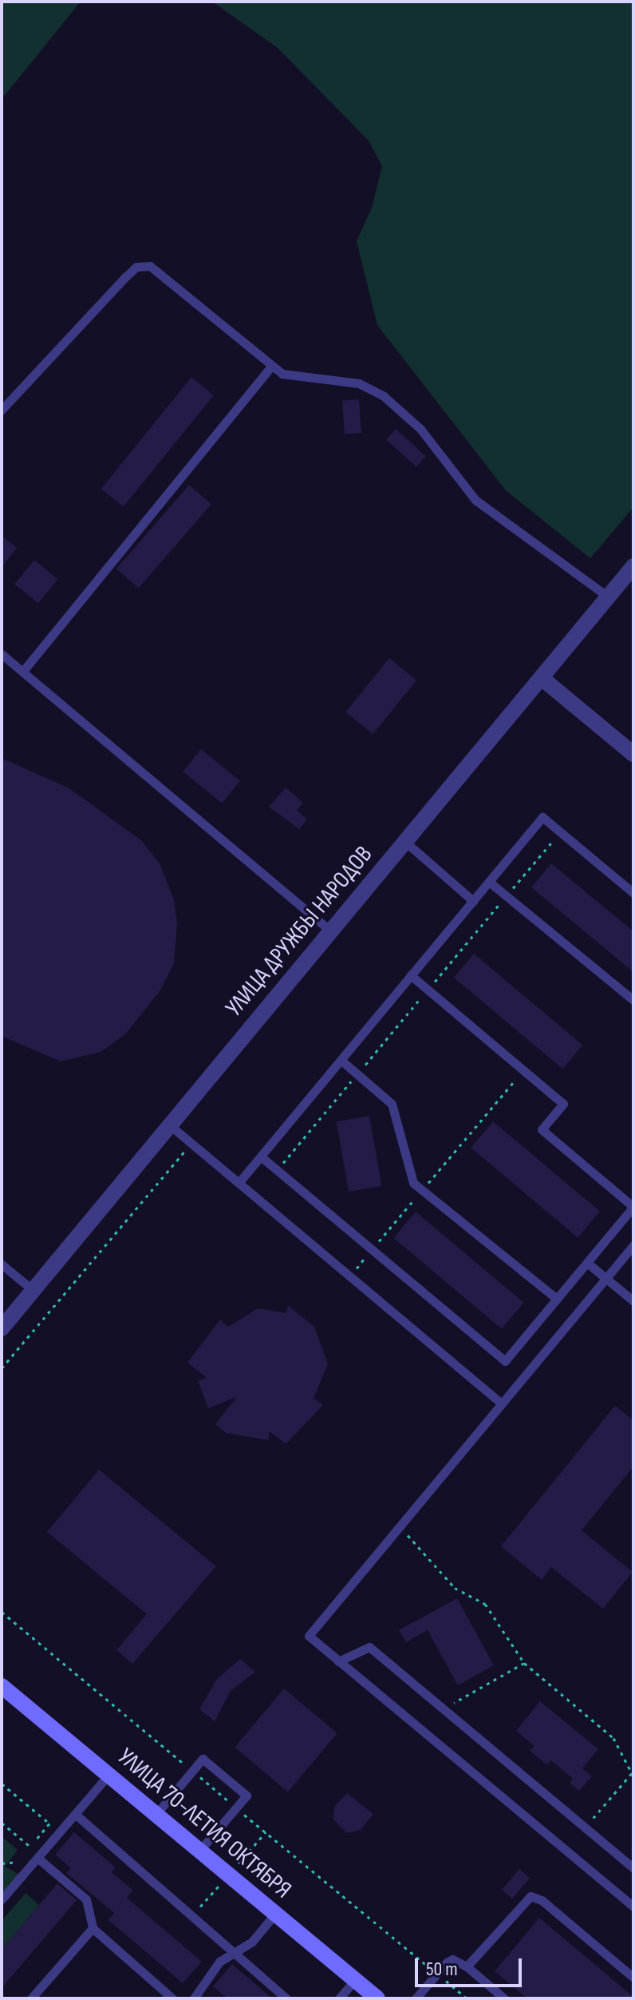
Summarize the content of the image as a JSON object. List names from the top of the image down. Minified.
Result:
{"streets":{"main road":["УЛИЦА 70-ЛЕТИЯ ОКТЯБРЯ"],"street":["УЛИЦА ДРУЖБЫ НАРОДОВ"]},"scale_bar":"50 m"}
